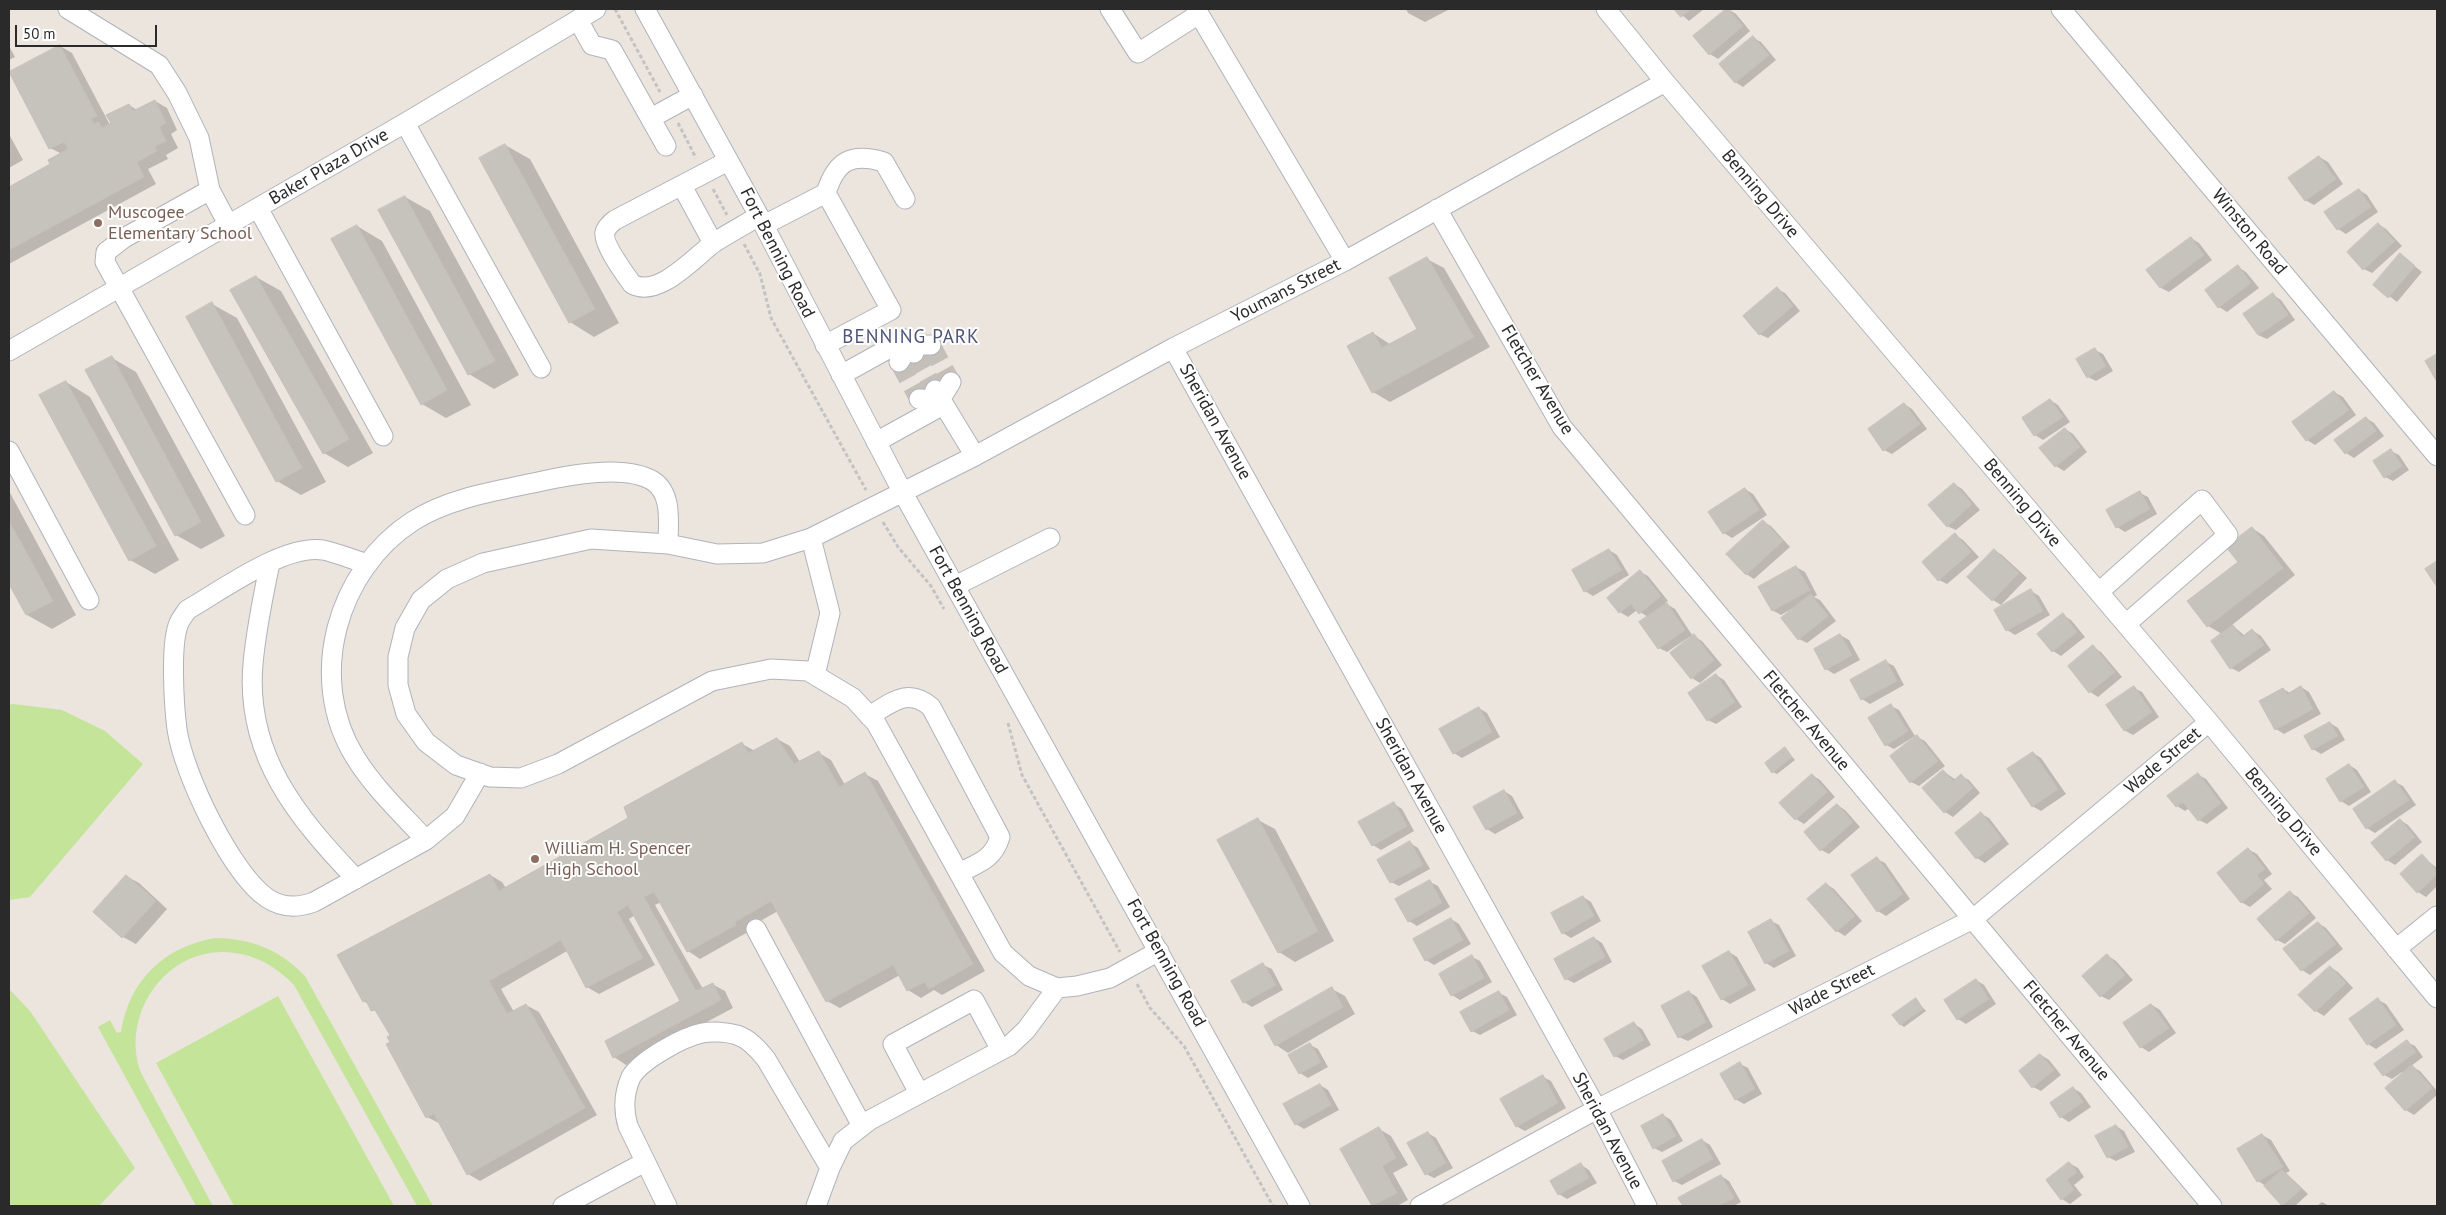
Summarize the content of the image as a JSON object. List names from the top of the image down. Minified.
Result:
{"streets":{"street":["Baker Plaza Drive","Benning Drive","Winston Road","Fort Benning Road","Youmans Street","Fletcher Avenue","Sheridan Avenue","Wade Street"]},"crossings":[["Benning Drive","Youmans Street"],["Benning Drive","Wade Street"],["Fort Benning Road","Youmans Street"],["Youmans Street","Fletcher Avenue"],["Youmans Street","Sheridan Avenue"],["Fletcher Avenue","Wade Street"],["Sheridan Avenue","Wade Street"]],"districts":["BENNING PARK"],"places":["Muscogee Elementary School","William H. Spencer High School"],"scale_bar":"50 m"}
